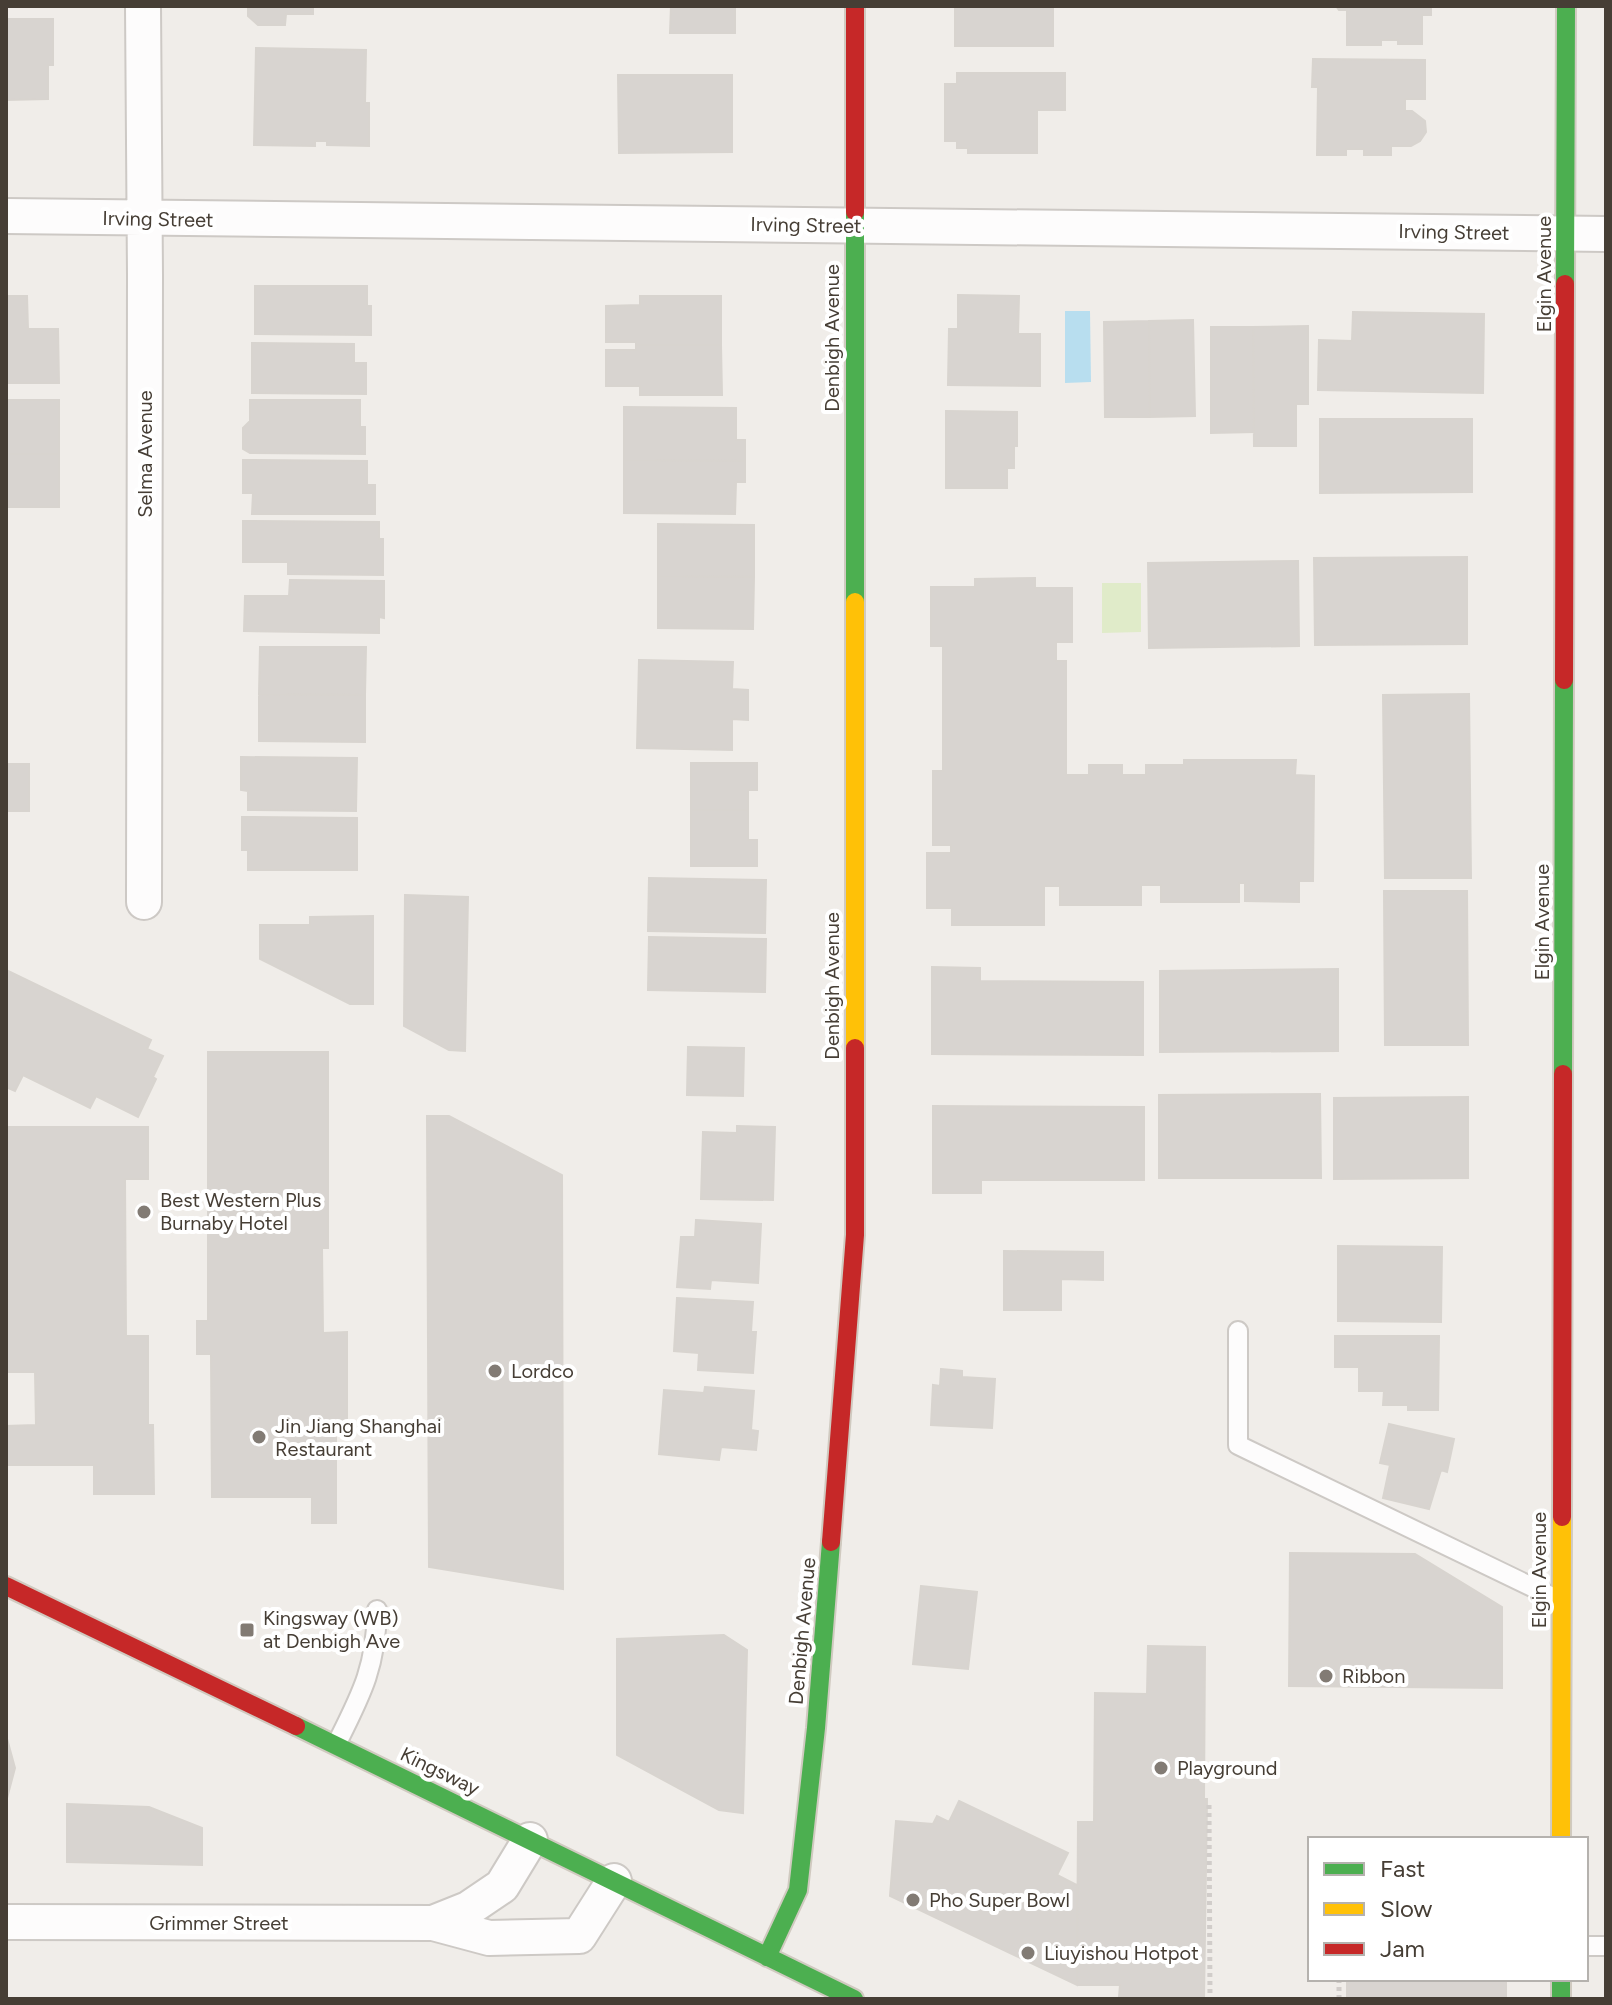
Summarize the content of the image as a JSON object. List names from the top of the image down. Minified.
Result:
{"streets":{"street":["Irving Street","Elgin Avenue","Denbigh Avenue","Selma Avenue","Kingsway","Grimmer Street"]},"crossings":[["Irving Street","Elgin Avenue"],["Irving Street","Denbigh Avenue"],["Irving Street","Selma Avenue"],["Denbigh Avenue","Kingsway"],["Kingsway","Grimmer Street"]],"places":{"other":["Best Western Plus Burnaby Hotel","Lordco","Jin Jiang Shanghai Restaurant","Ribbon","Playground","Pho Super Bowl","Liuyishou Hotpot"],"transit":["Kingsway (WB) at Denbigh Ave"]},"legend":["Fast","Slow","Jam"]}
